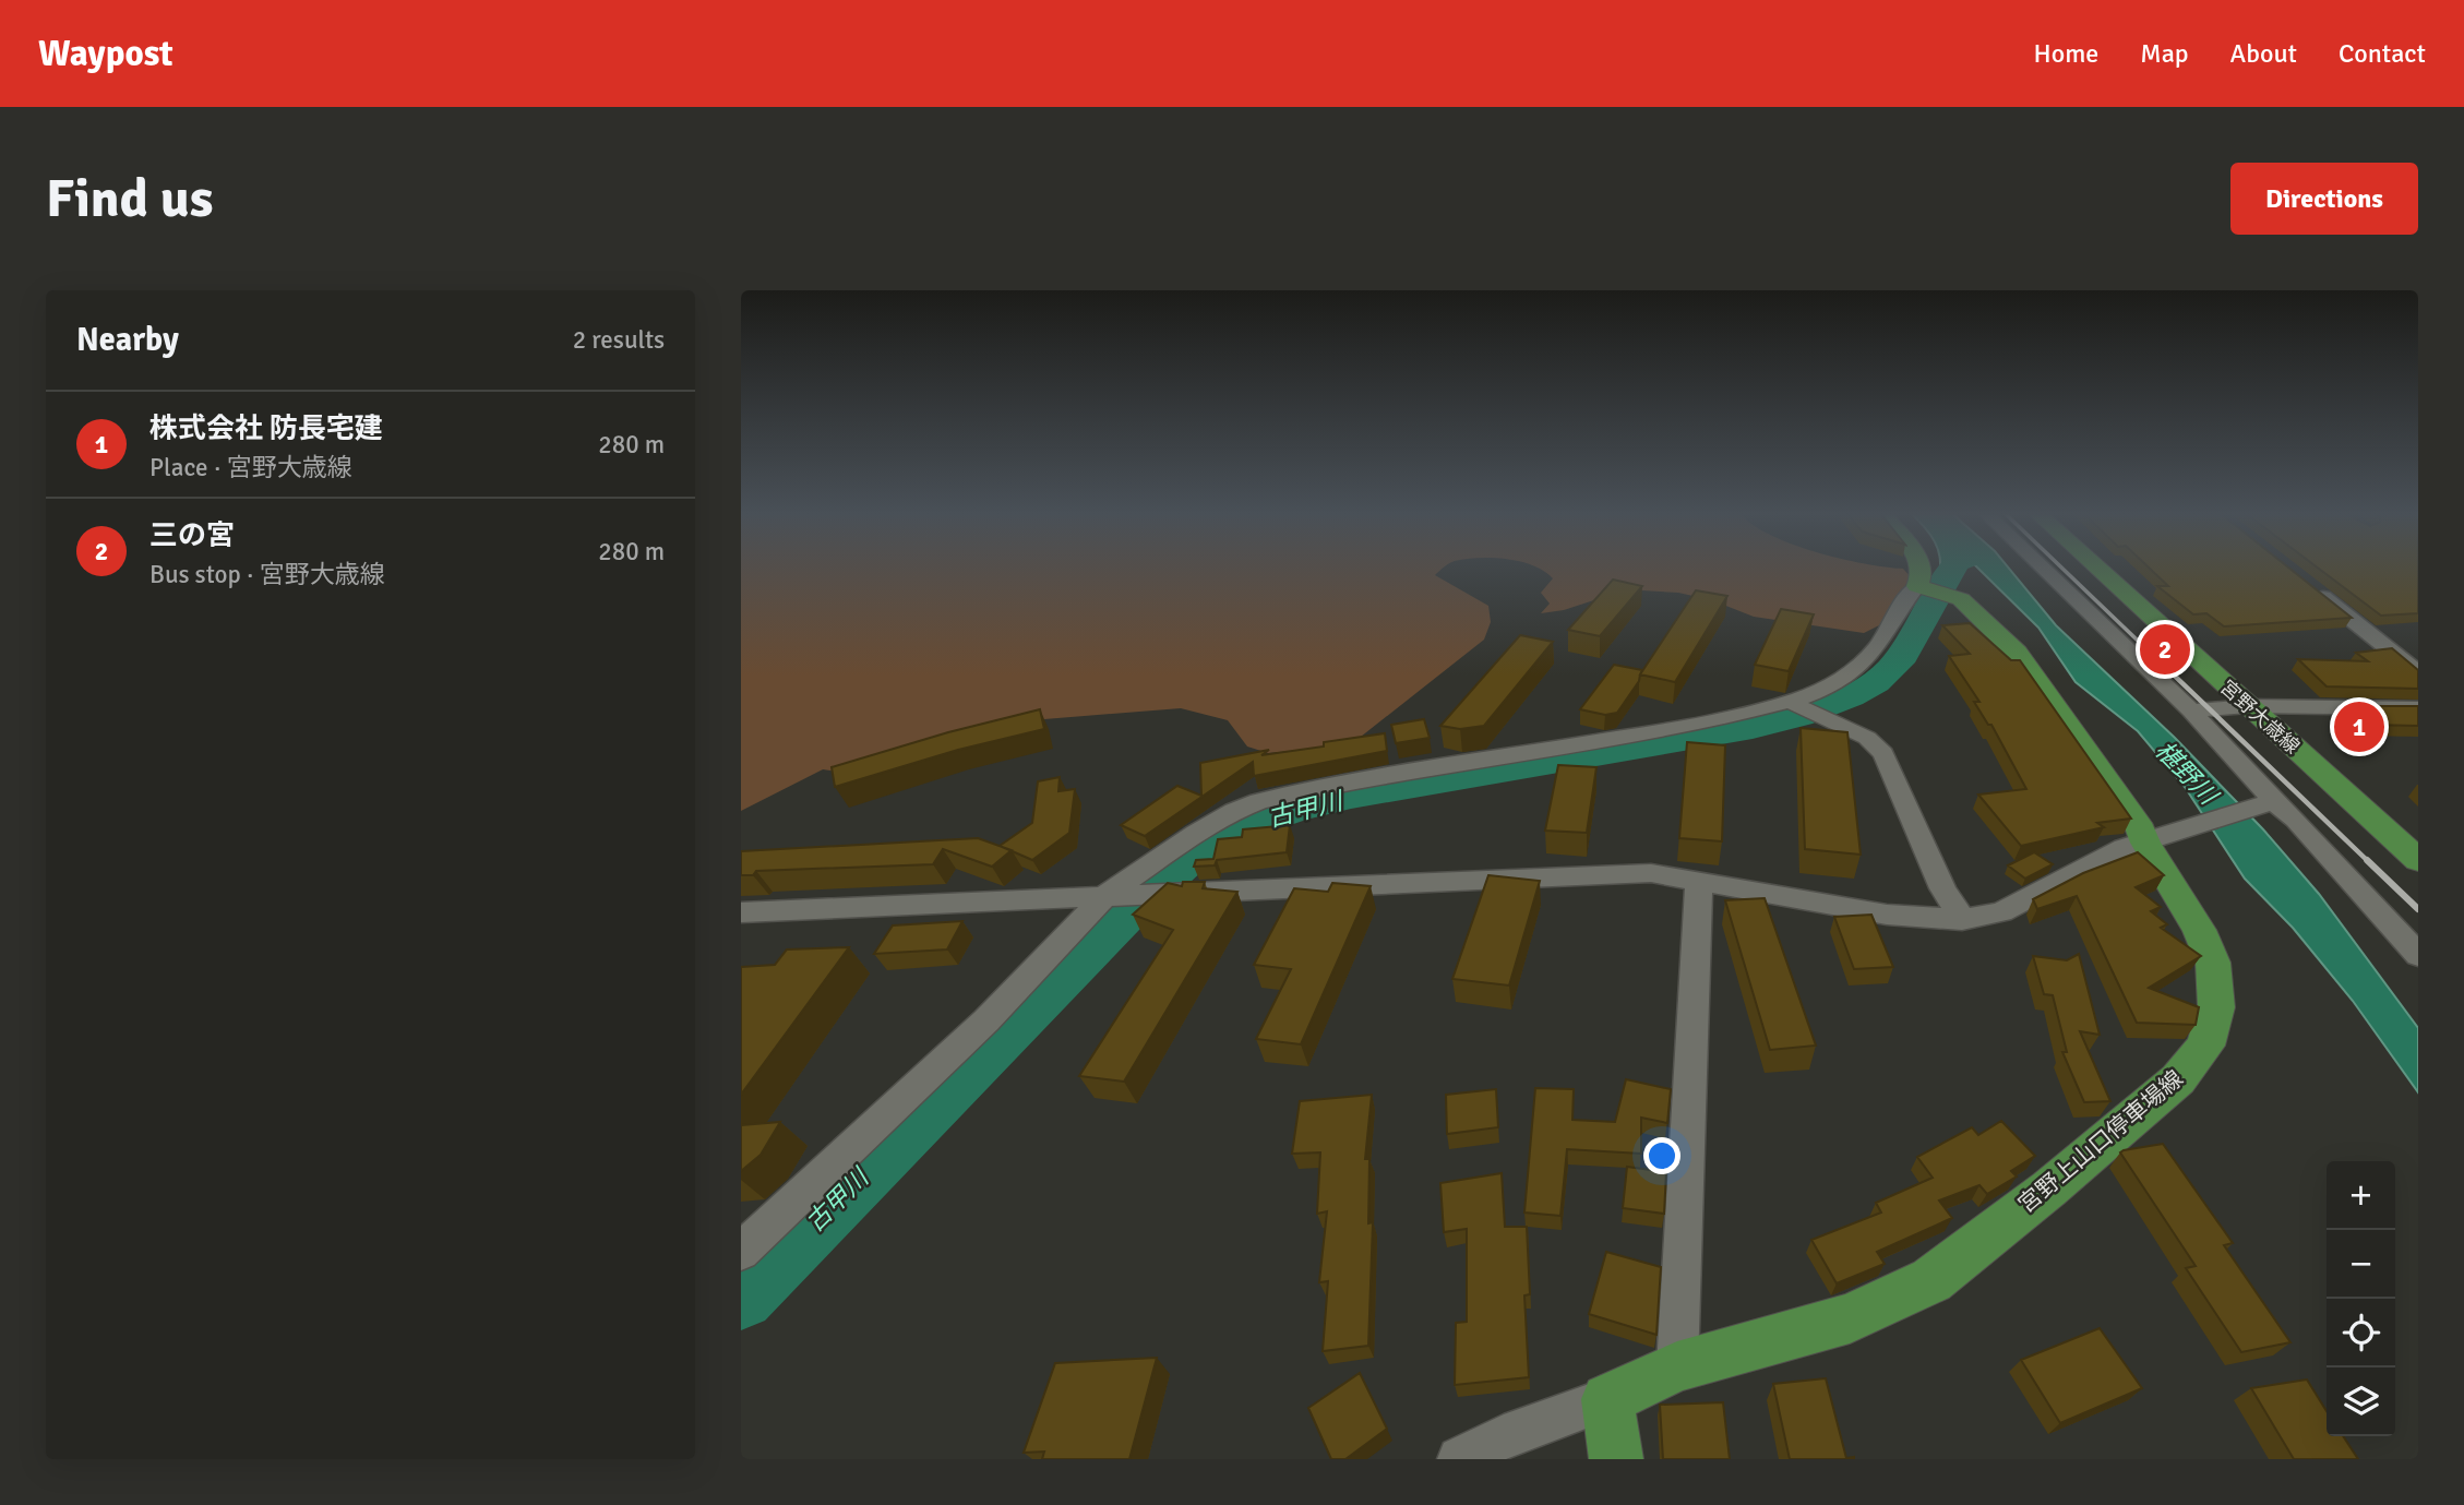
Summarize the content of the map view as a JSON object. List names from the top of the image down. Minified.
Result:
{"streets":{"main road":["宮野大歳線","宮野上山口停車場線"]},"water":["椹野川","古甲川"],"page":{"header":"Waypost","nav":["Home","Map","About","Contact"],"buttons":"Directions","title":"Find us","heading":["Nearby","2 results"],"list":[{"mark":"1","name":"株式会社 防長宅建","note":"Place · 宮野大歳線","value":"280 m"},{"mark":"2","name":"三の宮","note":"Bus stop · 宮野大歳線","value":"280 m"}],"pins":["2","1"],"map_buttons":["+","−"]}}
